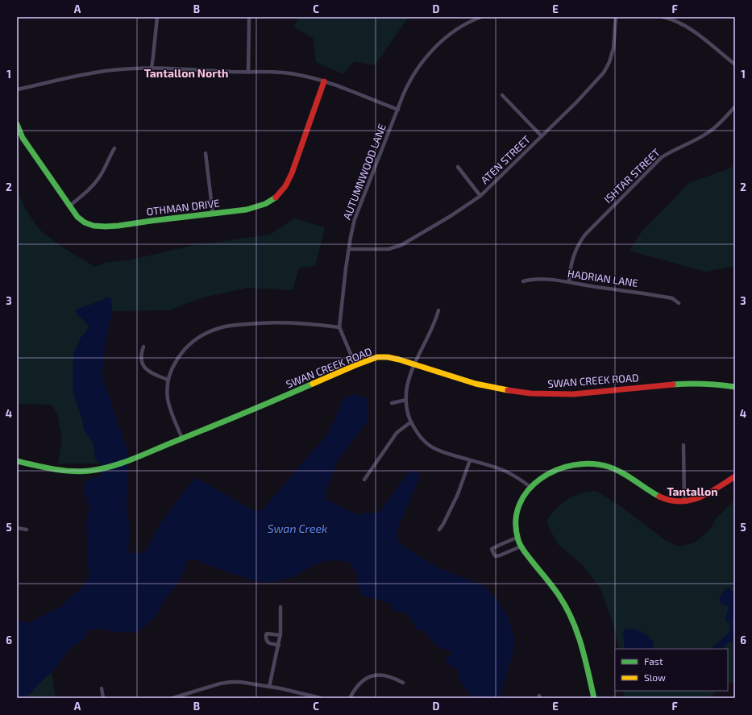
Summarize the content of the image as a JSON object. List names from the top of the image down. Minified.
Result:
{"streets":{"street":["ATEN STREET","AUTUMNWOOD LANE","ISHTAR STREET","OTHMAN DRIVE","HADRIAN LANE","SWAN CREEK ROAD"]},"crossings":[["ATEN STREET","AUTUMNWOOD LANE"],["AUTUMNWOOD LANE","SWAN CREEK ROAD"],["ISHTAR STREET","HADRIAN LANE"]],"districts":["Tantallon North","Tantallon"],"water":["Swan Creek"],"legend":["Fast","Slow"],"grid":{"columns":["A","B","C","D","E","F"],"rows":["1","2","3","4","5","6"]}}
